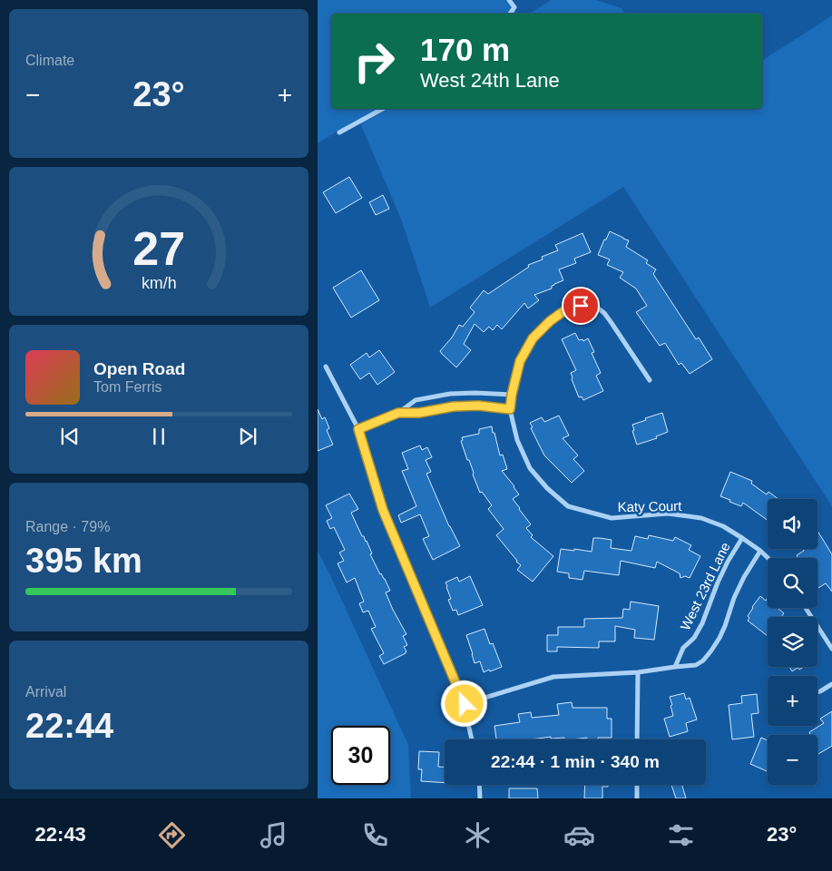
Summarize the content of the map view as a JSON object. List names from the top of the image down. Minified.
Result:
{"streets":{"street":["Katy Court","West 23rd Lane"]},"crossings":[["Katy Court","West 23rd Lane"]],"page":{"tile":["Climate",["Range · 79%","395 km"],["Arrival","22:44"]],"turn":["170 m","West 24th Lane"],"heat":["−","23°","+"],"song":["Open Road","Tom Ferris"],"map_buttons":["+","−"],"limit":"30","trip":"22:44 · 1 min · 340 m","tabs":["22:43","23°"],"gauge":["27","km/h"]}}
